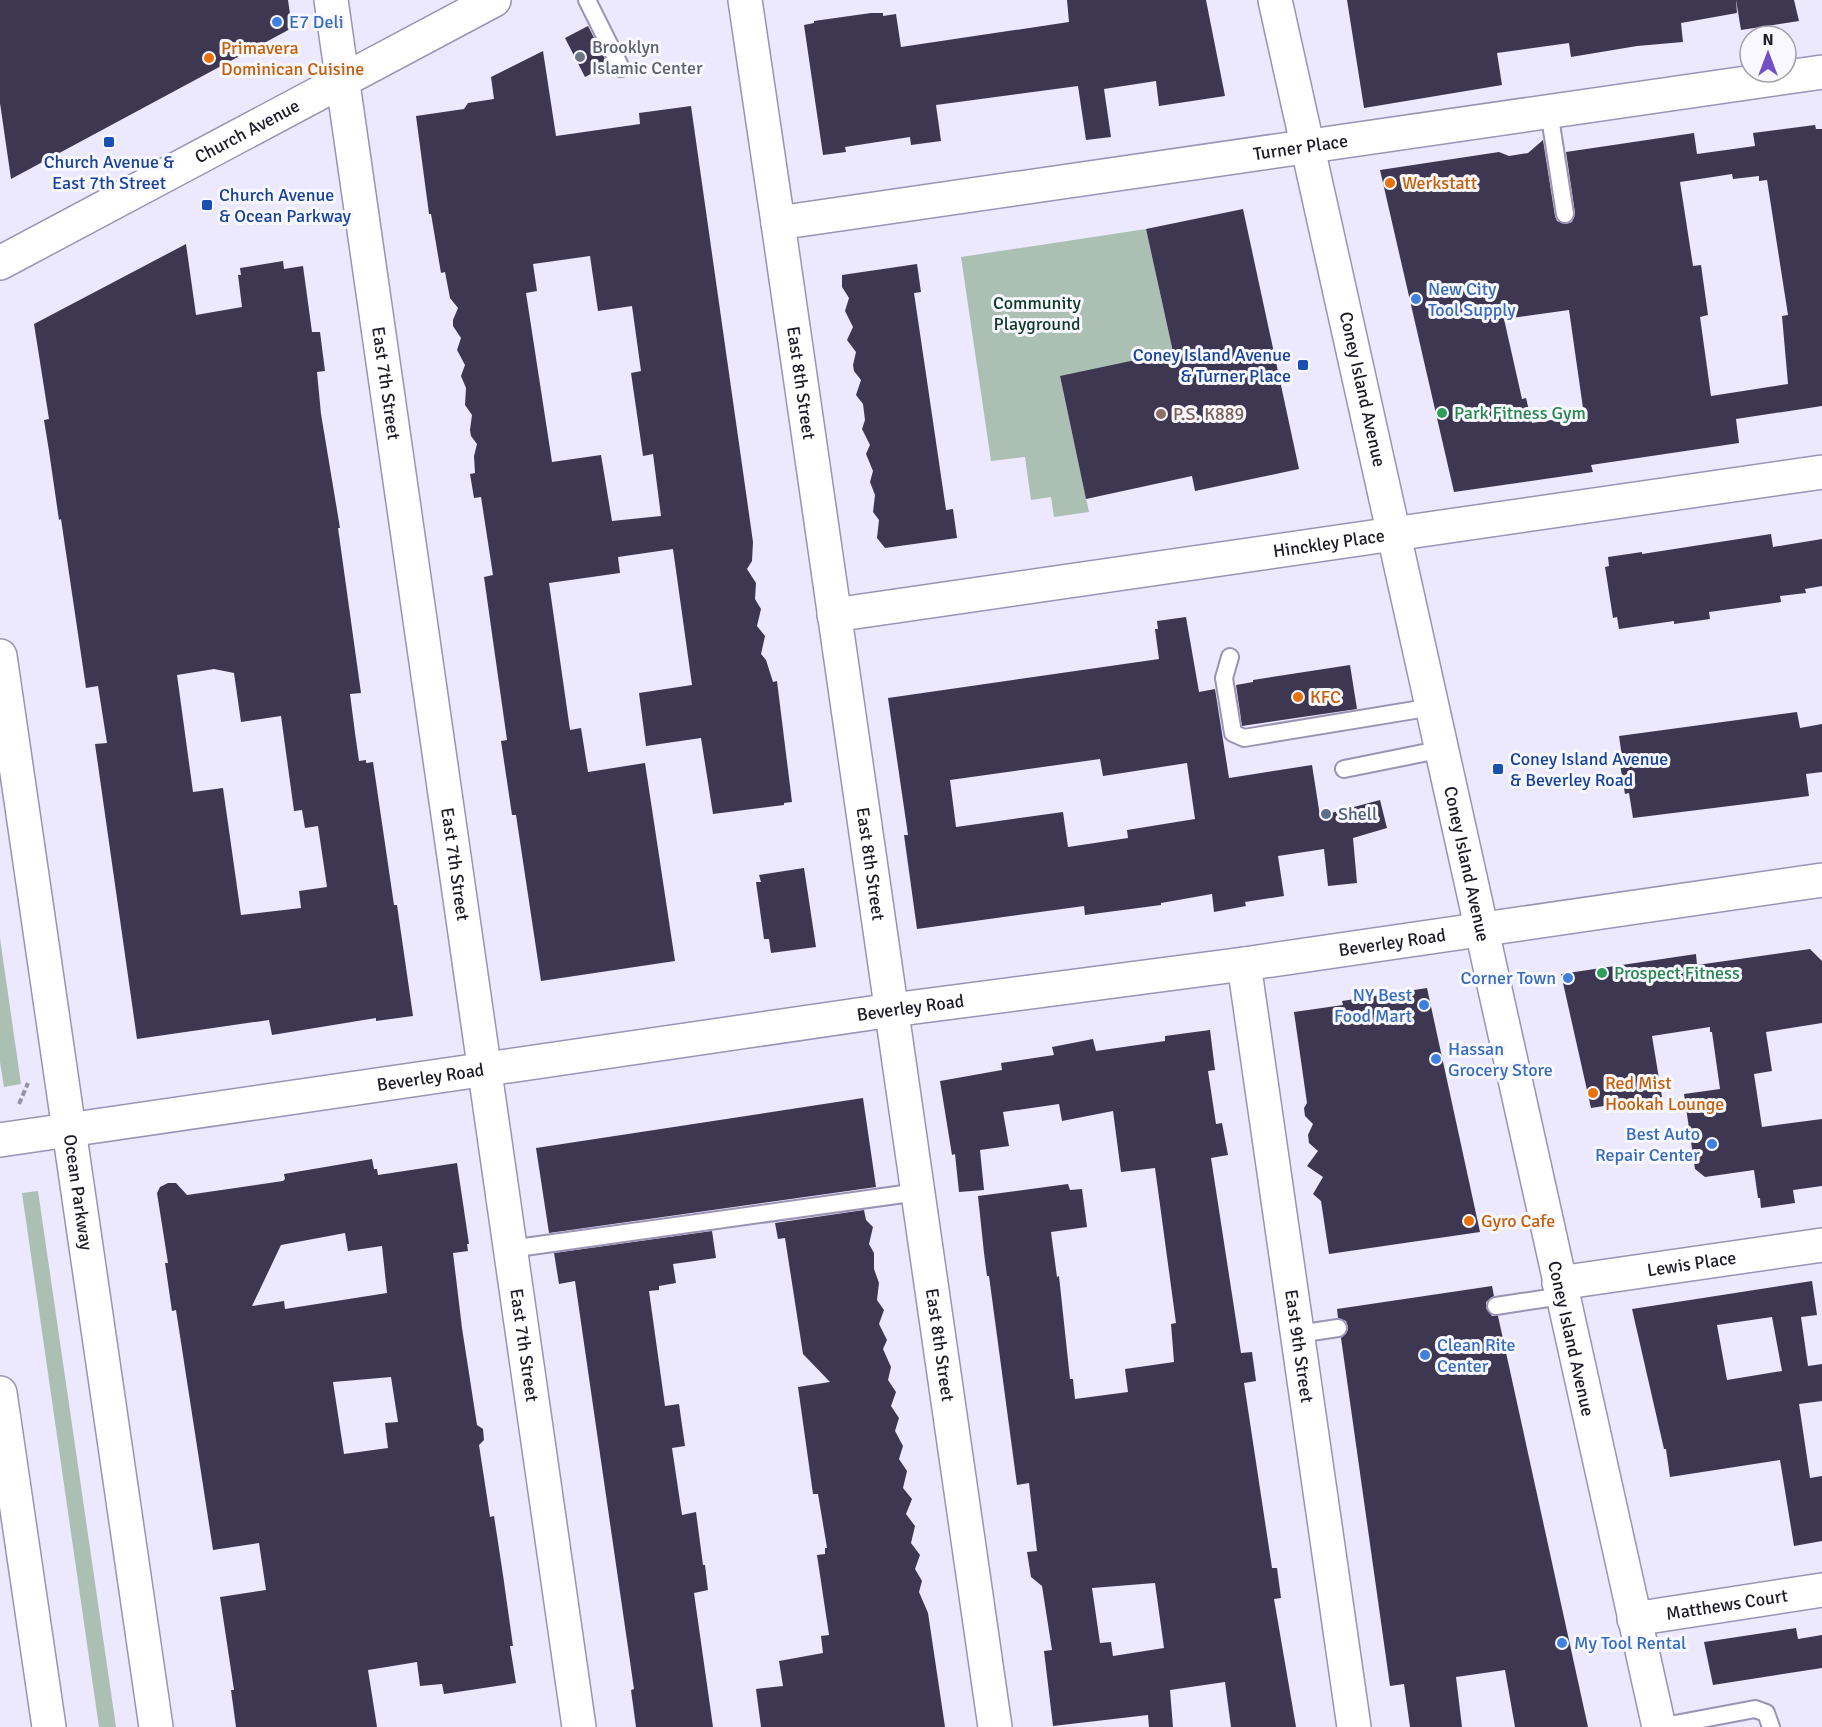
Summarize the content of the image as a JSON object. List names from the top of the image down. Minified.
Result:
{"streets":{"main road":["Church Avenue","Turner Place","East 7th Street","East 8th Street","Coney Island Avenue","Hinckley Place","Beverley Road","Ocean Parkway","Lewis Place","East 9th Street","Matthews Court"]},"crossings":[["Church Avenue","East 7th Street"],["Turner Place","East 8th Street"],["Turner Place","Coney Island Avenue"],["East 7th Street","Beverley Road"],["East 8th Street","Hinckley Place"],["East 8th Street","Beverley Road"],["Coney Island Avenue","Hinckley Place"],["Coney Island Avenue","Beverley Road"],["Coney Island Avenue","Lewis Place"],["Coney Island Avenue","Matthews Court"],["Beverley Road","Ocean Parkway"],["Beverley Road","East 9th Street"]],"parks":["Community Playground"],"places":{"other":["E7 Deli","Brooklyn Islamic Center","Primavera Dominican Cuisine","Werkstatt","New City Tool Supply","Park Fitness Gym","P.S. K889","KFC","Shell","Prospect Fitness","Corner Town","NY Best Food Mart","Hassan Grocery Store","Red Mist Hookah Lounge","Best Auto Repair Center","Gyro Cafe","Clean Rite Center","My Tool Rental"],"transit":["Church Avenue & East 7th Street","Church Avenue & Ocean Parkway","Coney Island Avenue & Turner Place","Coney Island Avenue & Beverley Road"]},"north":"top"}
